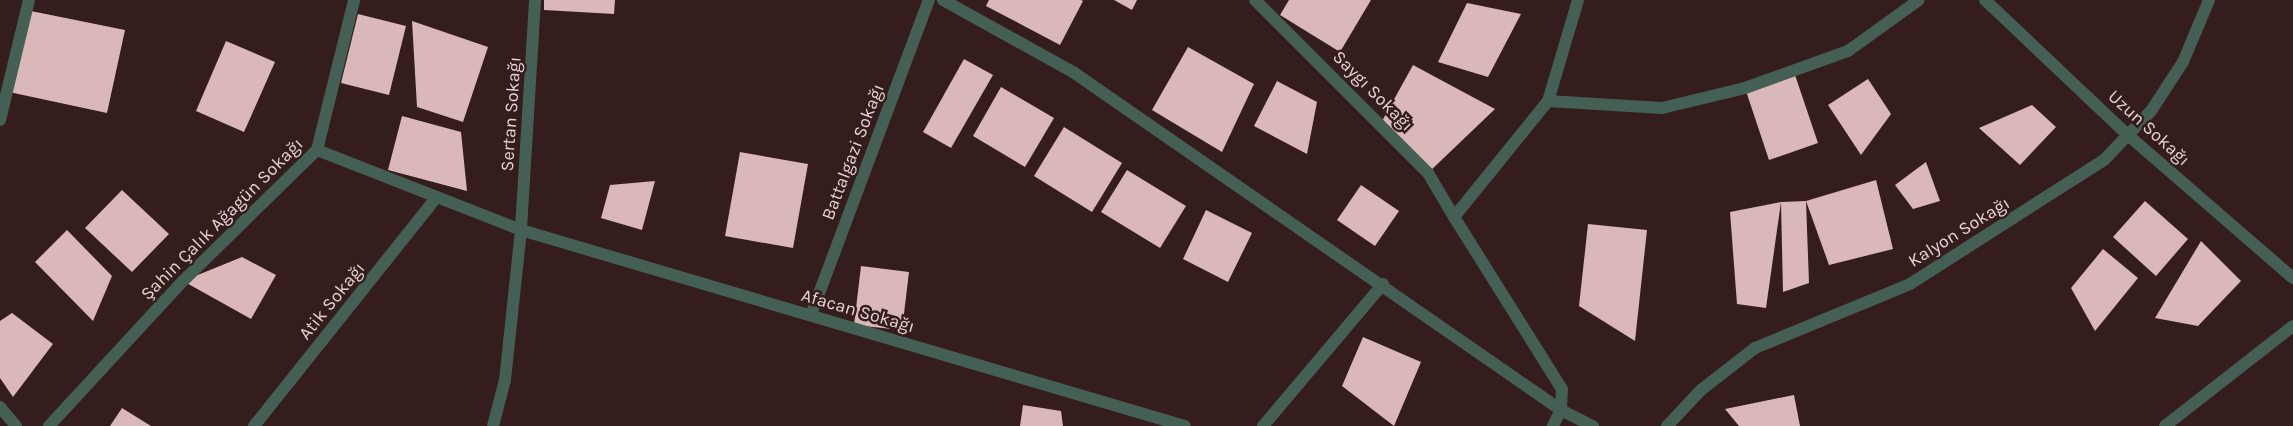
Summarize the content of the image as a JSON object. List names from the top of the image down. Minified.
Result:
{"streets":{"street":["Saygı Sokağı","Sertan Sokağı","Uzun Sokağı","Battalgazi Sokağı","Şahin Çalık Ağagün Sokağı","Kalyon Sokağı","Atik Sokağı","Afacan Sokağı"]},"crossings":[["Sertan Sokağı","Afacan Sokağı"],["Uzun Sokağı","Kalyon Sokağı"],["Battalgazi Sokağı","Afacan Sokağı"],["Şahin Çalık Ağagün Sokağı","Afacan Sokağı"],["Atik Sokağı","Afacan Sokağı"]]}
